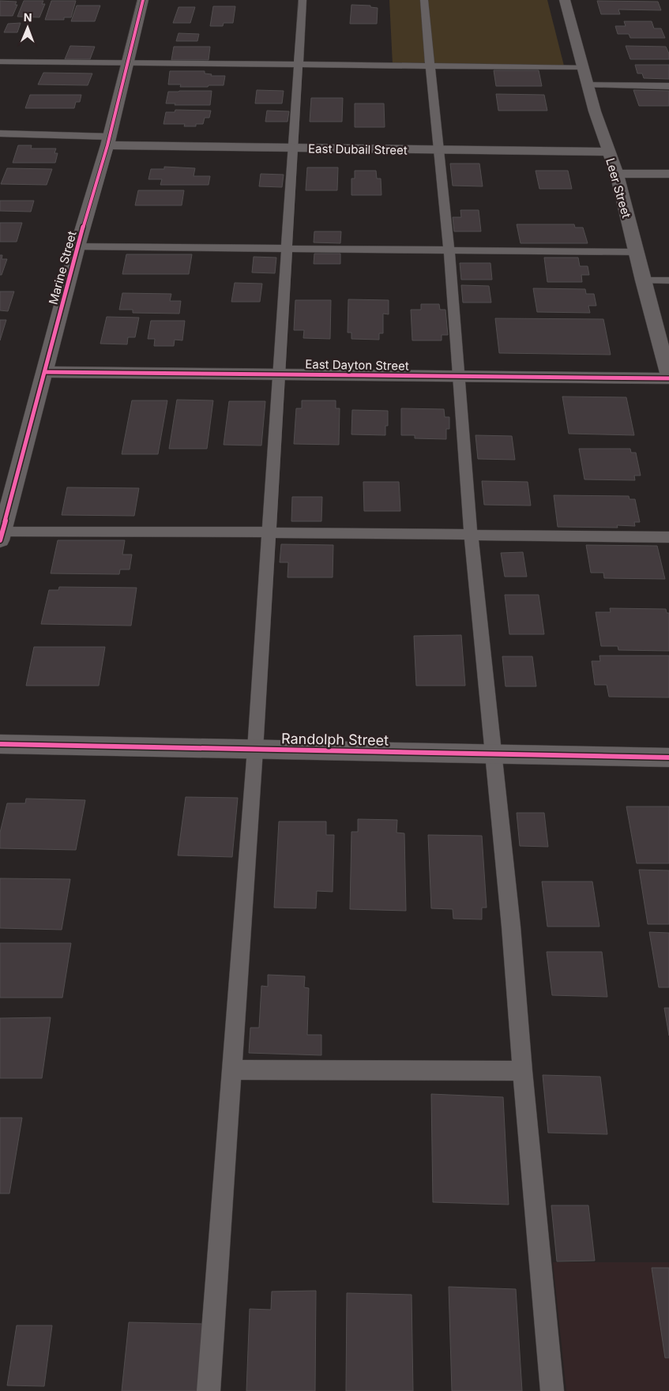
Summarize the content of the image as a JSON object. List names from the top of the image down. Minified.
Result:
{"streets":{"street":["East Dubail Street","Leer Street","Marine Street","East Dayton Street","Randolph Street"]},"crossings":[["East Dubail Street","Leer Street"],["East Dubail Street","Marine Street"],["Leer Street","East Dayton Street"],["Marine Street","East Dayton Street"]],"north":"top"}
